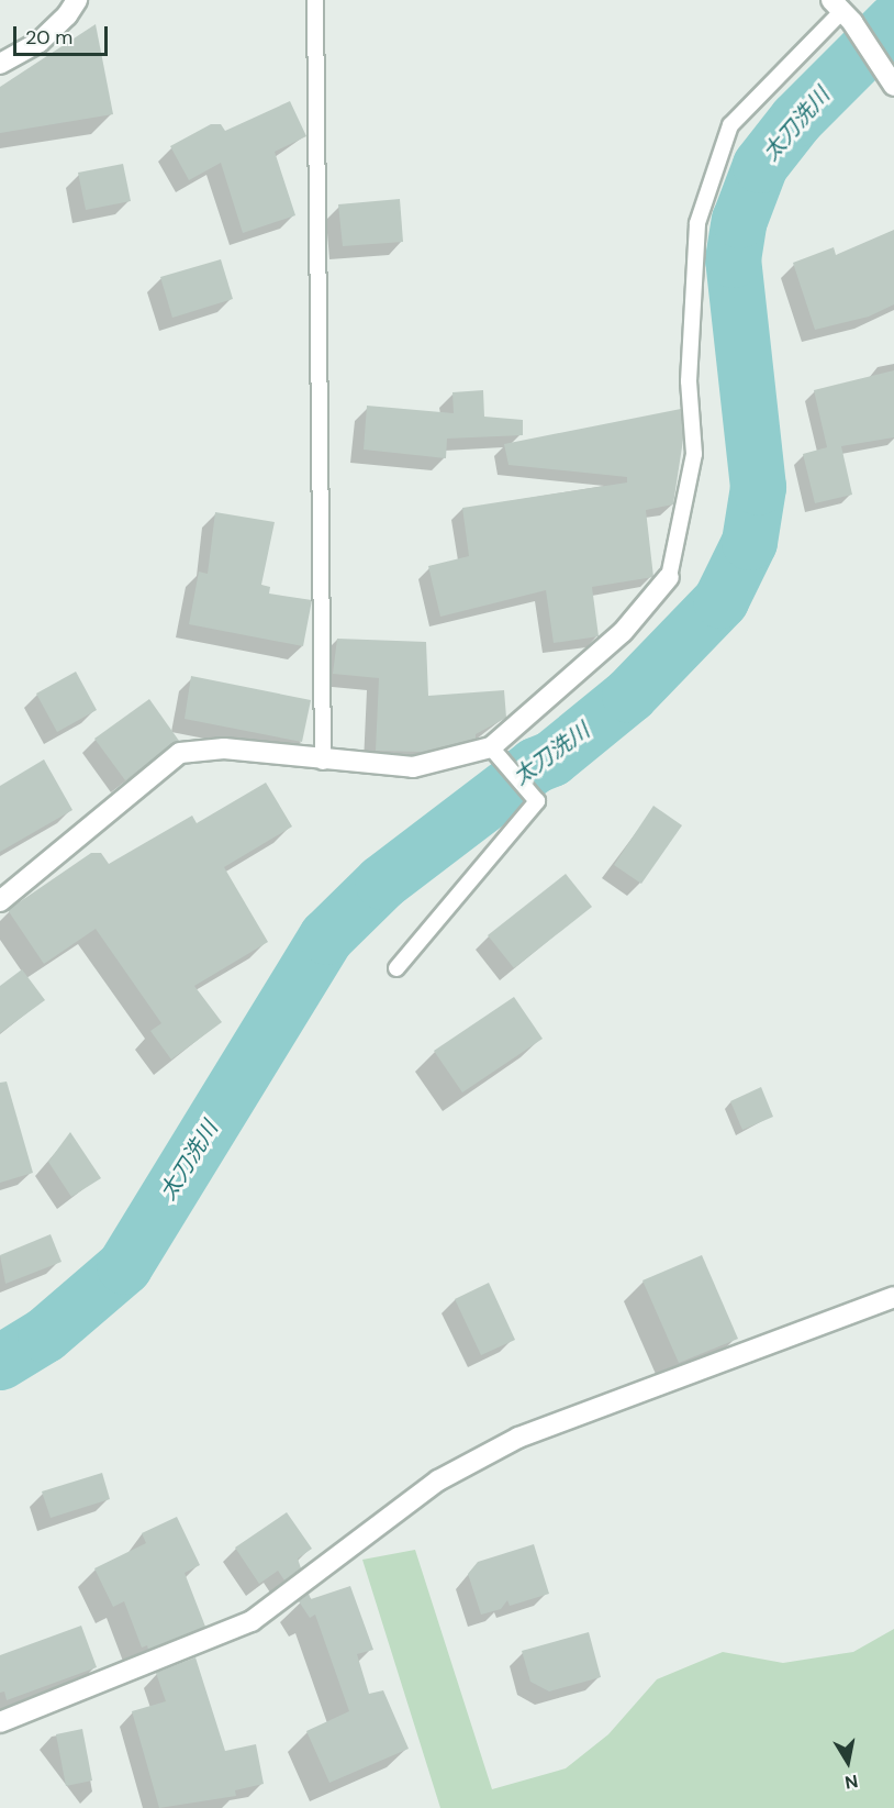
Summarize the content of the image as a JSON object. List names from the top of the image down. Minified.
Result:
{"water":["太刀洗川"],"scale_bar":"20 m","north":"bottom"}
